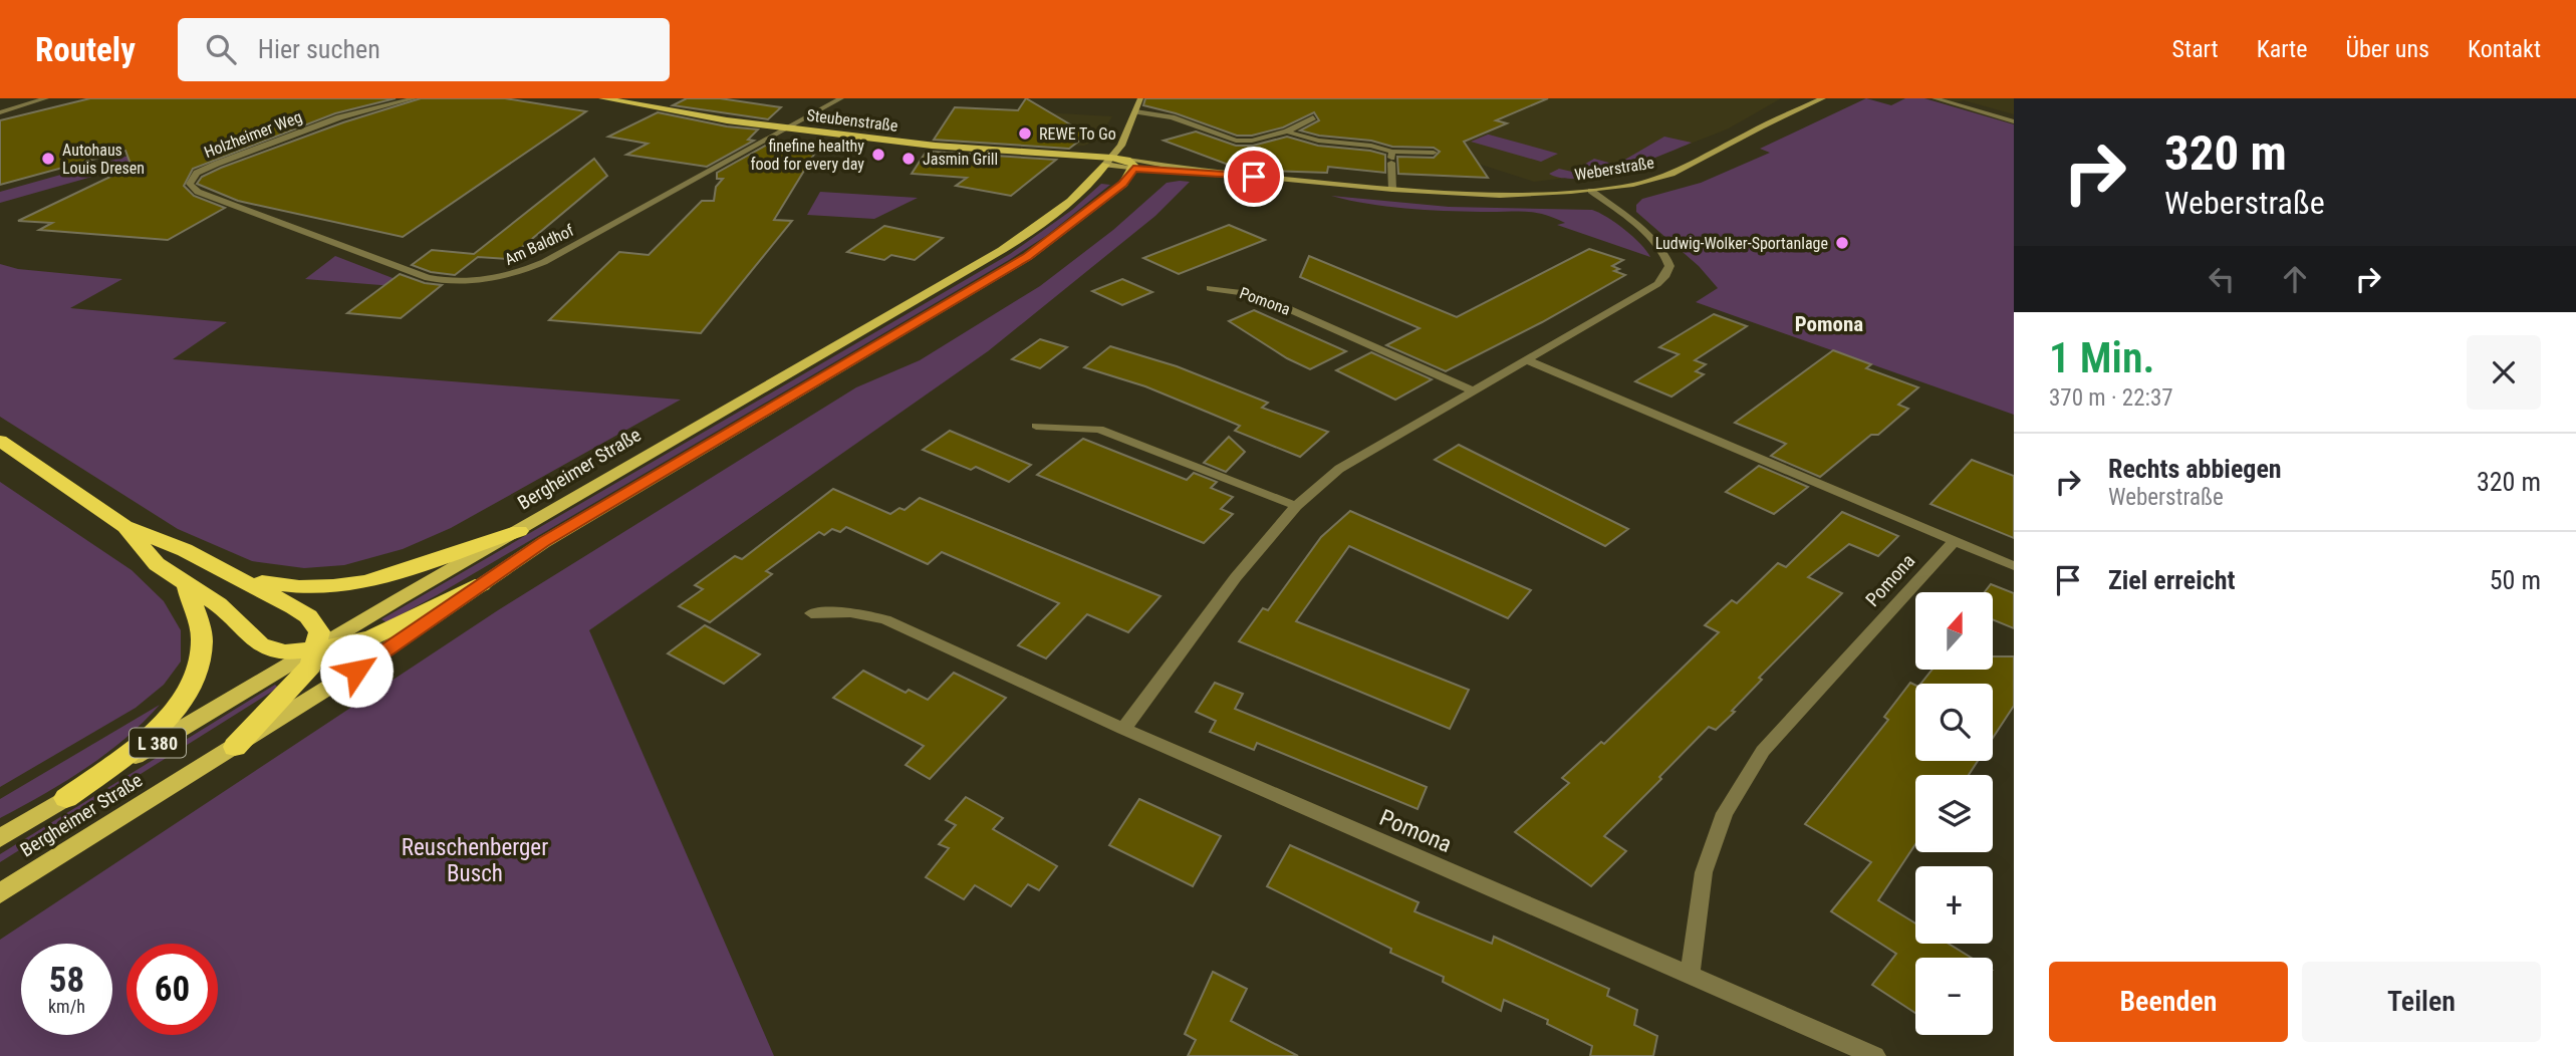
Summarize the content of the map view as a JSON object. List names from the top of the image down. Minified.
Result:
{"streets":{"main road":["Steubenstraße","Weberstraße","Bergheimer Straße","L 380"],"street":["Holzheimer Weg","Am Baldhof","Pomona"]},"crossings":[["Steubenstraße","Weberstraße"],["Steubenstraße","Am Baldhof"],["Steubenstraße","Bergheimer Straße"],["Holzheimer Weg","Am Baldhof"],["Weberstraße","Bergheimer Straße"]],"districts":["Pomona"],"parks":["Reuschenberger Busch"],"places":["REWE To Go","finefine healthy food for every day","Autohaus Louis Dresen","Jasmin Grill","Ludwig-Wolker-Sportanlage"],"north":"top","page":{"header":"Routely","search":"Hier suchen","nav":["Start","Karte","Über uns","Kontakt"],"turn":["320 m","Weberstraße"],"heading":["1 Min.","370 m · 22:37"],"list":[{"name":"Rechts abbiegen","note":"Weberstraße","value":"320 m"},{"name":"Ziel erreicht","value":"50 m"}],"map_buttons":["+","−"],"speed":"58 km/h","limit":"60","buttons":["Beenden","Teilen"]}}
